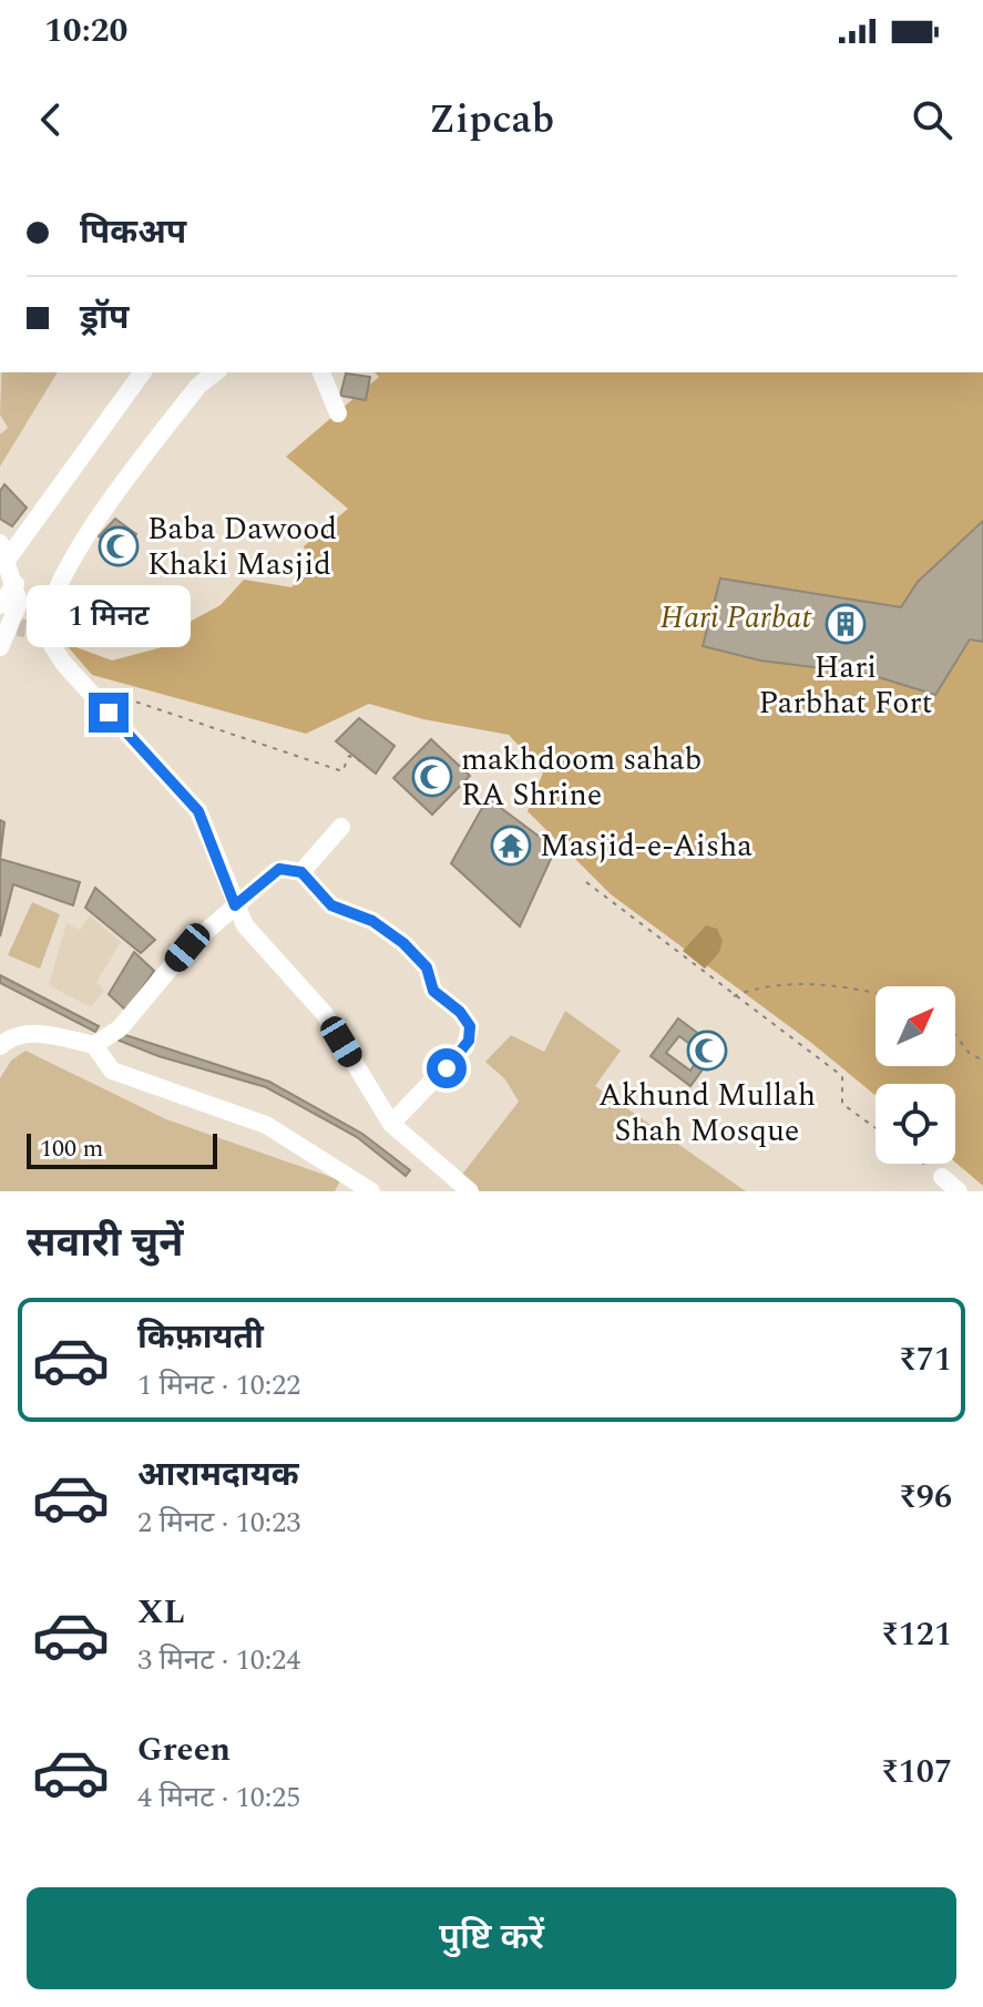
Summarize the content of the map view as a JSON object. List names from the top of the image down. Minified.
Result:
{"parks":["Hari Parbat"],"places":{"mosque":["Baba Dawood Khaki Masjid","makhdoom sahab RA Shrine","Akhund Mullah Shah Mosque"],"building":["Hari Parbhat Fort"],"temple":["Masjid-e-Aisha"]},"scale_bar":"100 m","north":"top right","page":{"status":"10:20","header":"Zipcab","banner":["पिकअप","ड्रॉप"],"bubble":"1 मिनट","scale":"100 m","heading":"सवारी चुनें","list":[{"name":"किफ़ायती","note":"1 मिनट · 10:22","value":"₹71"},{"name":"आरामदायक","note":"2 मिनट · 10:23","value":"₹96"},{"name":"XL","note":"3 मिनट · 10:24","value":"₹121"},{"name":"Green","note":"4 मिनट · 10:25","value":"₹107"}],"buttons":"पुष्टि करें"}}
